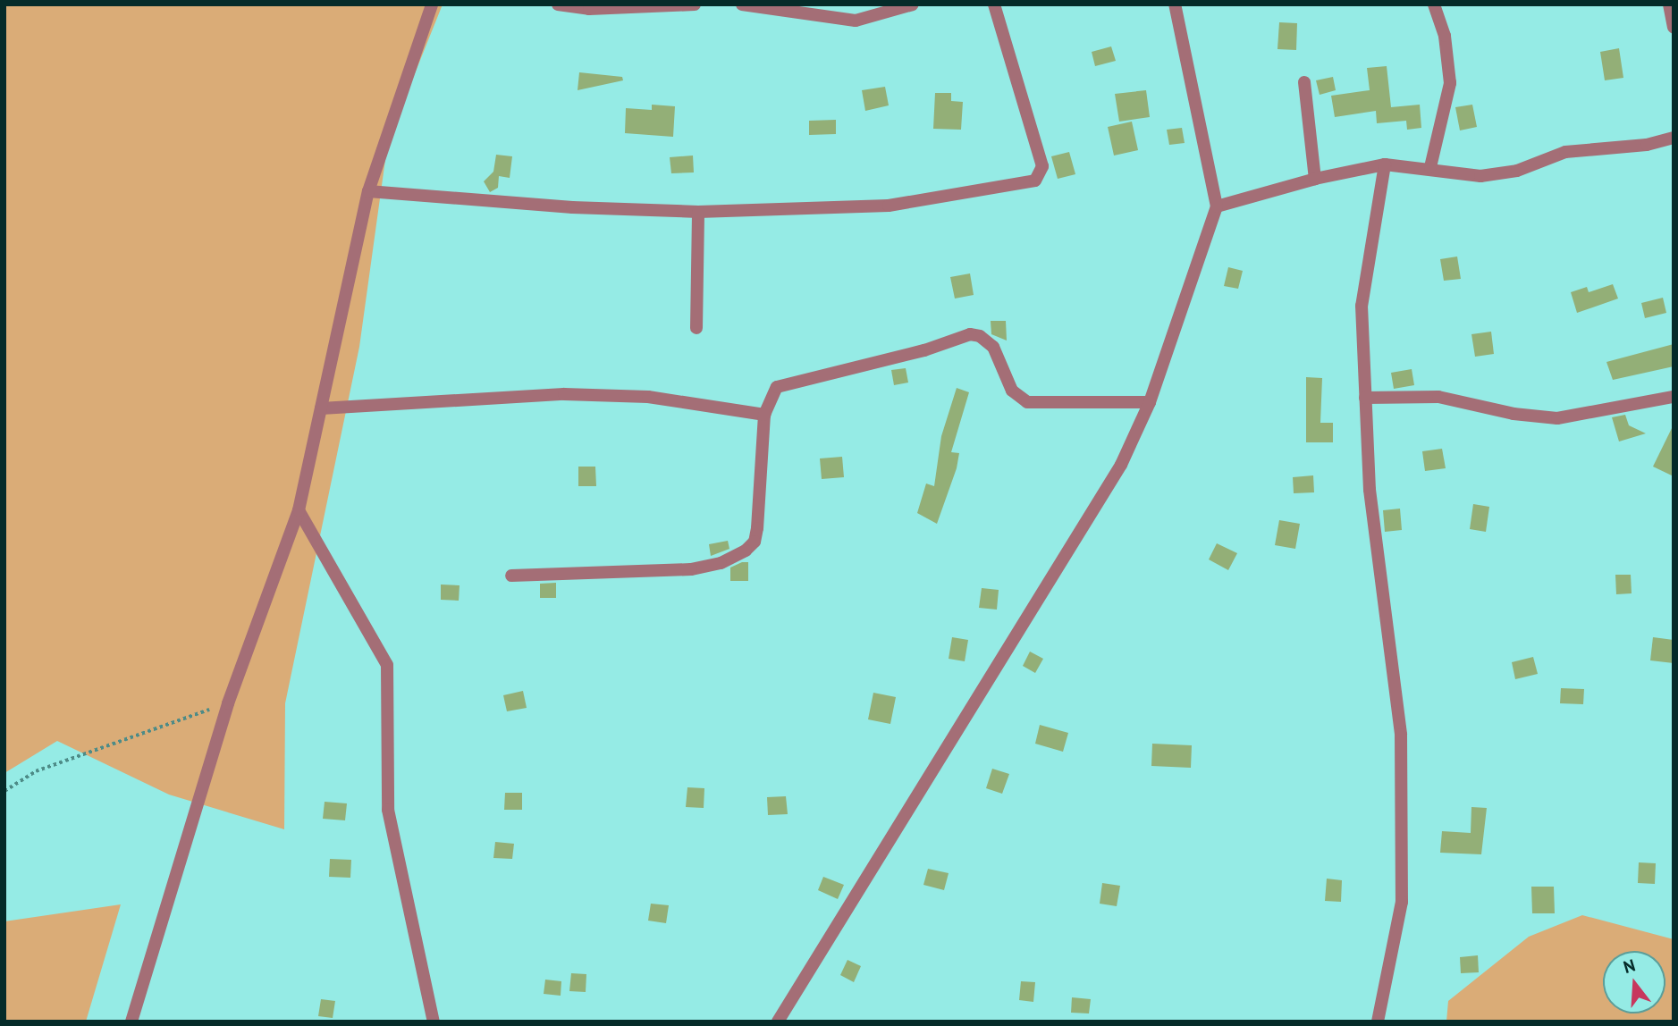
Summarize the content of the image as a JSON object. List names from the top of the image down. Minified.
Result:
{"north":"top"}
